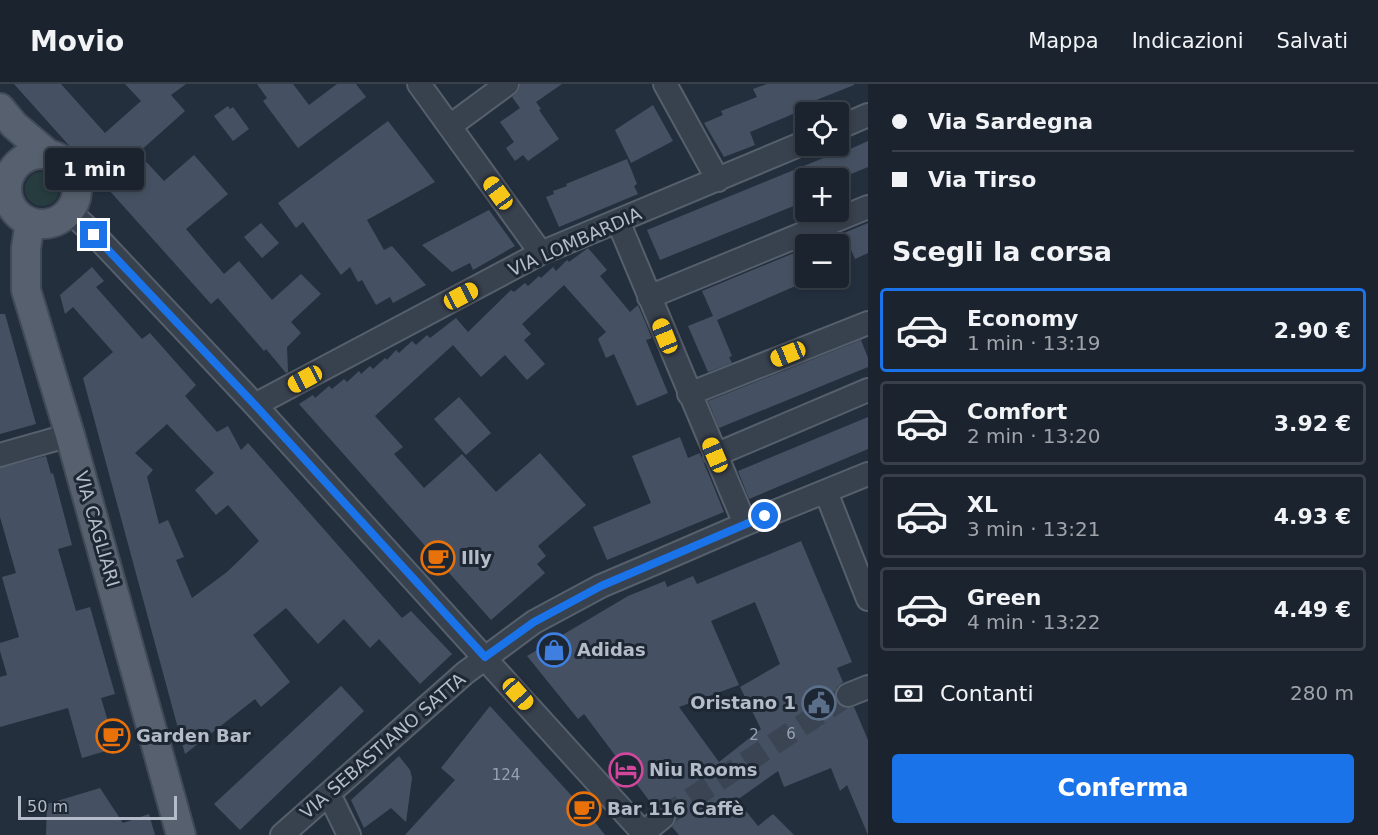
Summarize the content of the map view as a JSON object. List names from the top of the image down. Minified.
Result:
{"streets":{"main road":["VIA CAGLIARI"],"street":["VIA LOMBARDIA","VIA SEBASTIANO SATTA"]},"places":{"cafe":["Illy","Garden Bar","Bar 116 Caffè"],"shop":["Adidas"],"public building":["Oristano 1"],"hotel":["Niu Rooms"]},"house_numbers":["6","2","124"],"scale_bar":"50 m","page":{"header":"Movio","nav":["Mappa","Indicazioni","Salvati"],"banner":["Via Sardegna","Via Tirso"],"map_buttons":["+","−"],"bubble":"1 min","heading":"Scegli la corsa","list":[{"name":"Economy","note":"1 min · 13:19","value":"2.90 €"},{"name":"Comfort","note":"2 min · 13:20","value":"3.92 €"},{"name":"XL","note":"3 min · 13:21","value":"4.93 €"},{"name":"Green","note":"4 min · 13:22","value":"4.49 €"}],"pay":["Contanti","280 m"],"buttons":"Conferma","scale":"50 m"}}
